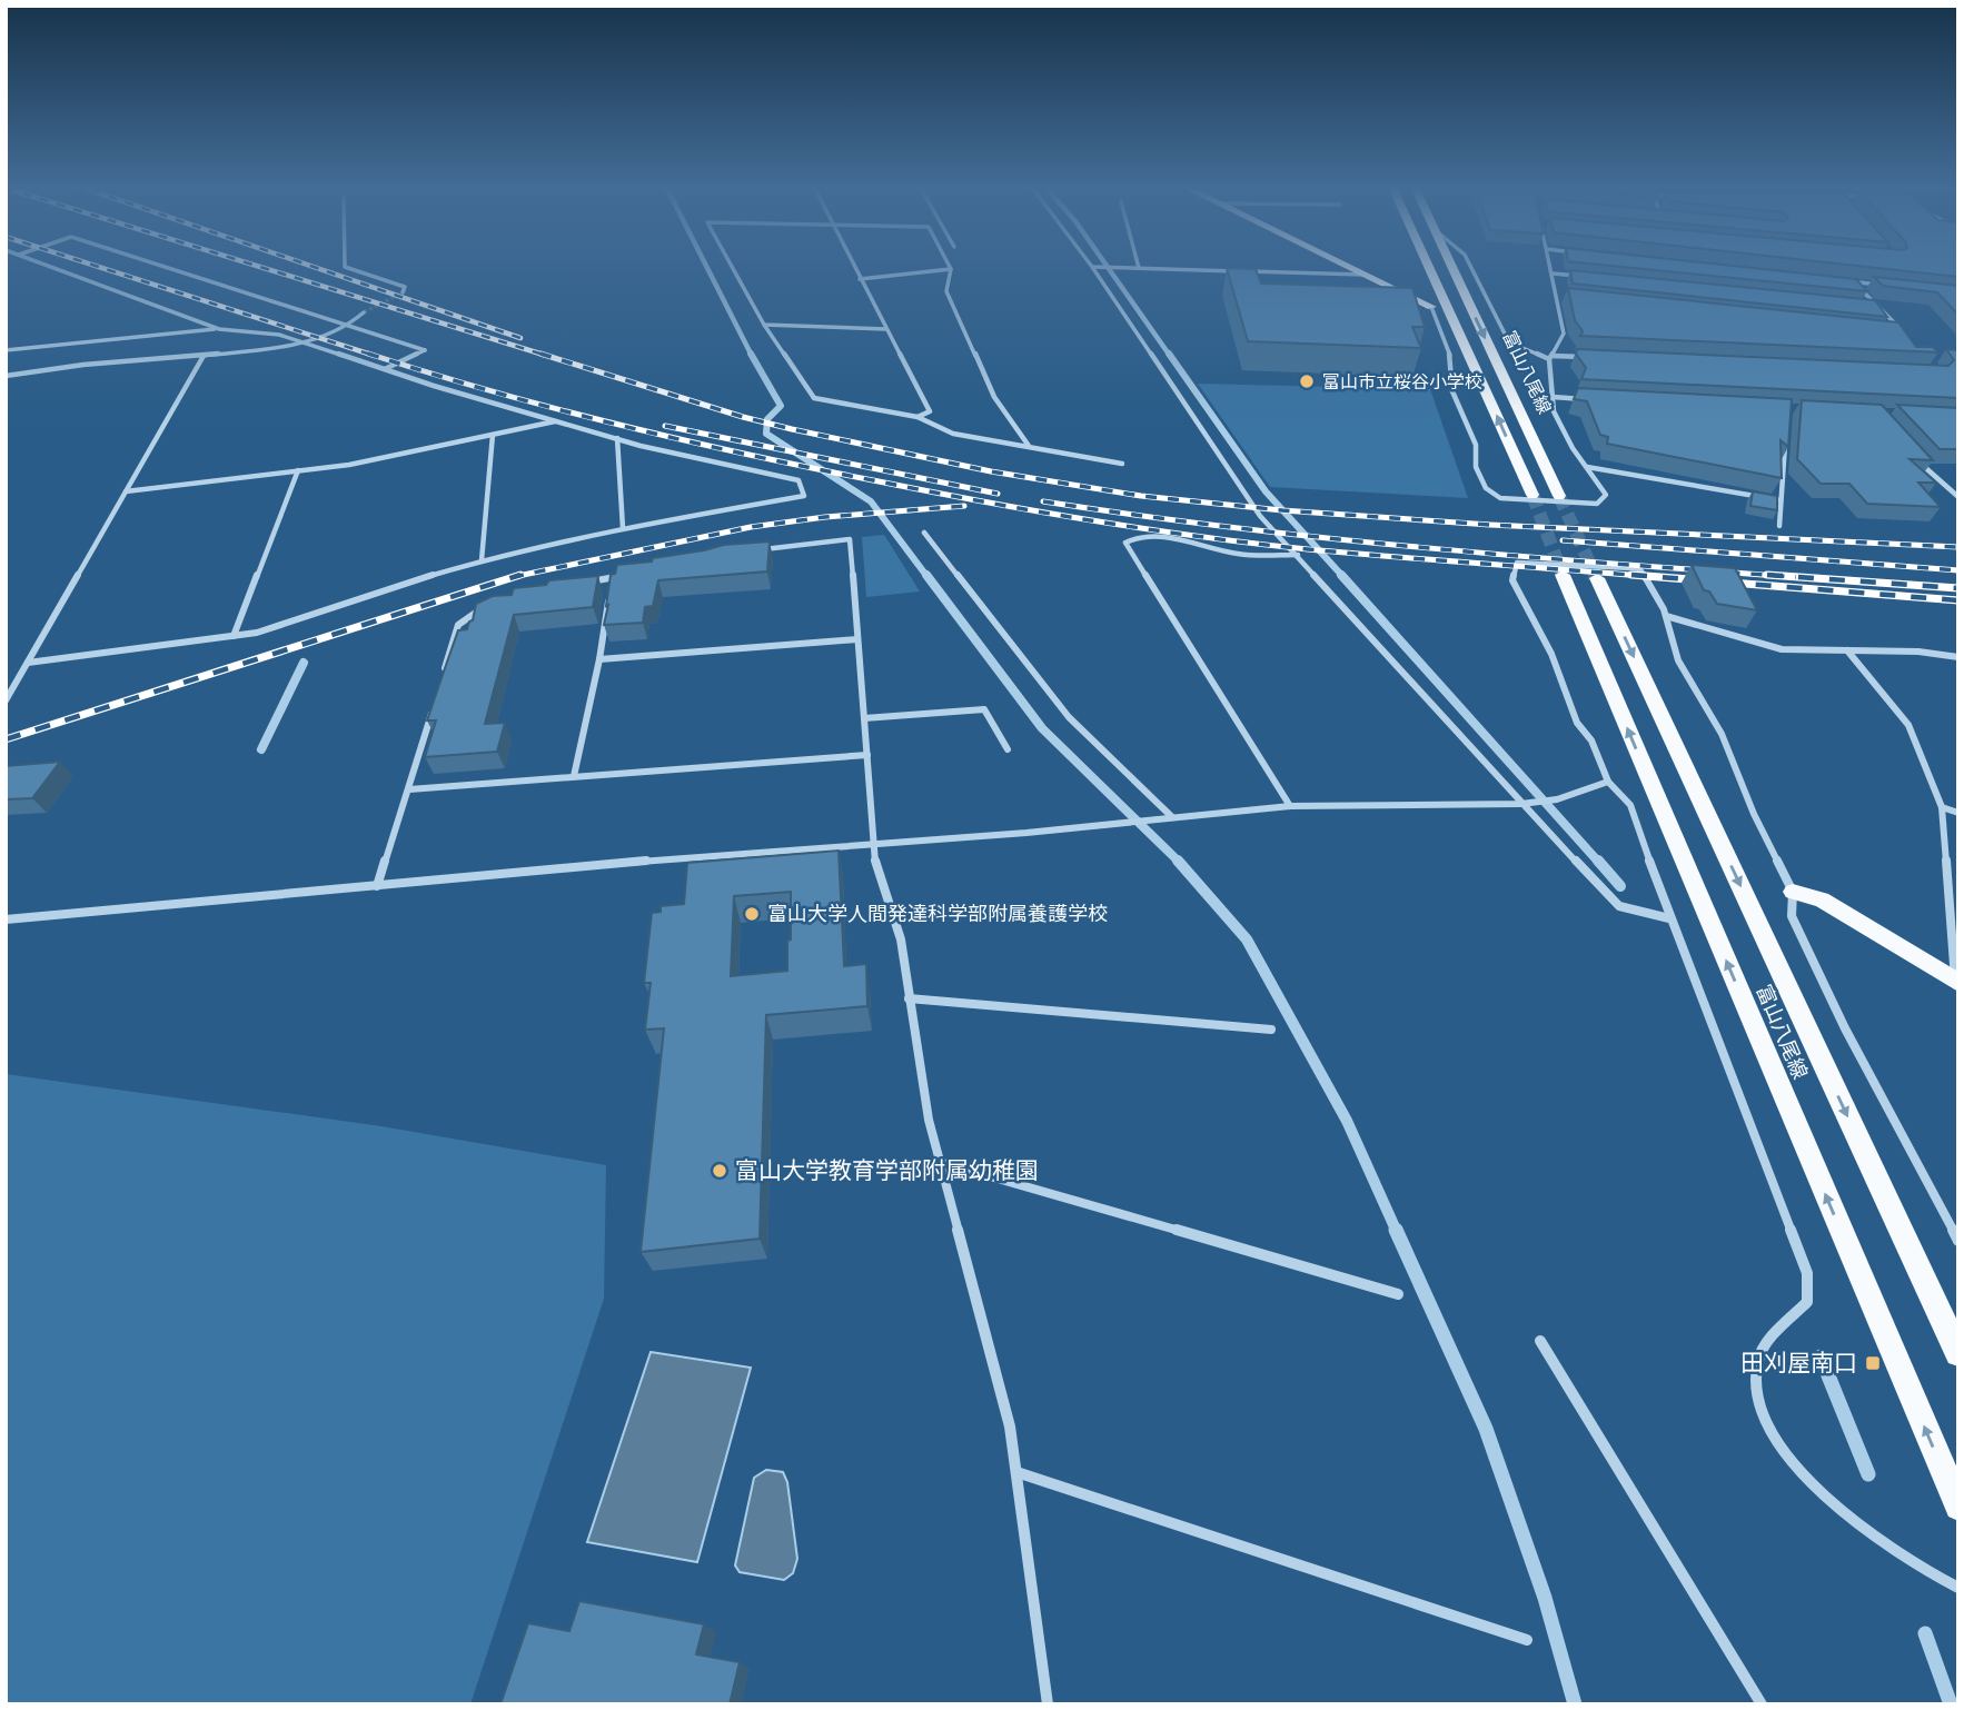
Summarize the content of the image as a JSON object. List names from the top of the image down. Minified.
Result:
{"streets":{"main road":["富山八尾線"]},"places":{"other":["富山市立桜谷小学校","富山大学人間発達科学部附属養護学校","富山大学教育学部附属幼稚園"],"transit":["田刈屋南口"]}}
